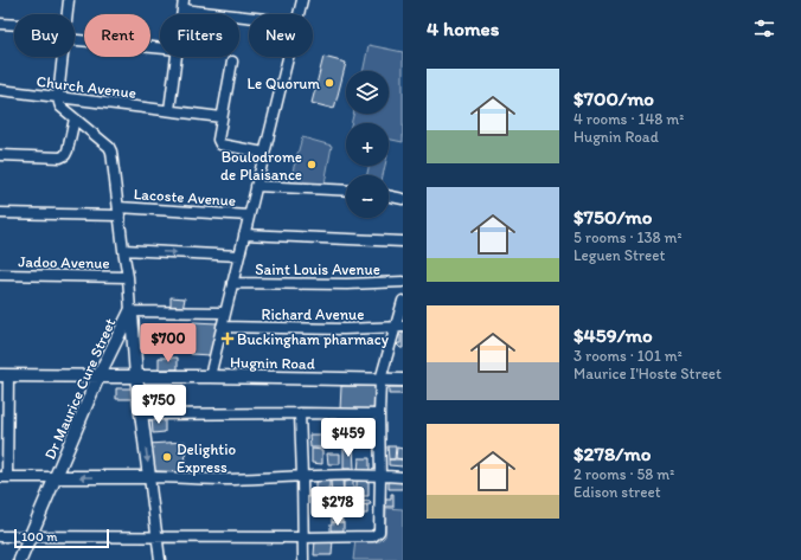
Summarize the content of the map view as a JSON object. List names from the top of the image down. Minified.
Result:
{"streets":{"main road":["Hugnin Road","Dr Maurice Cure Street"],"street":["Church Avenue","Lacoste Avenue","Jadoo Avenue","Saint Louis Avenue","Richard Avenue"]},"crossings":[["Hugnin Road","Dr Maurice Cure Street"]],"places":{"other":["Le Quorum","Boulodrome de Plaisance","Delightio Express"],"health":["Buckingham pharmacy"]},"scale_bar":"100 m","page":{"heading":"4 homes","chip":["Buy","Rent","Filters","New"],"list":[{"name":"$700/mo","note":"4 rooms · 148 m² · Hugnin Road"},{"name":"$750/mo","note":"5 rooms · 138 m² · Leguen Street"},{"name":"$459/mo","note":"3 rooms · 101 m² · Maurice I'Hoste Street"},{"name":"$278/mo","note":"2 rooms · 58 m² · Edison street"}],"map_buttons":["+","−"],"price":["$700","$750","$459","$278"],"scale":"100 m"}}
